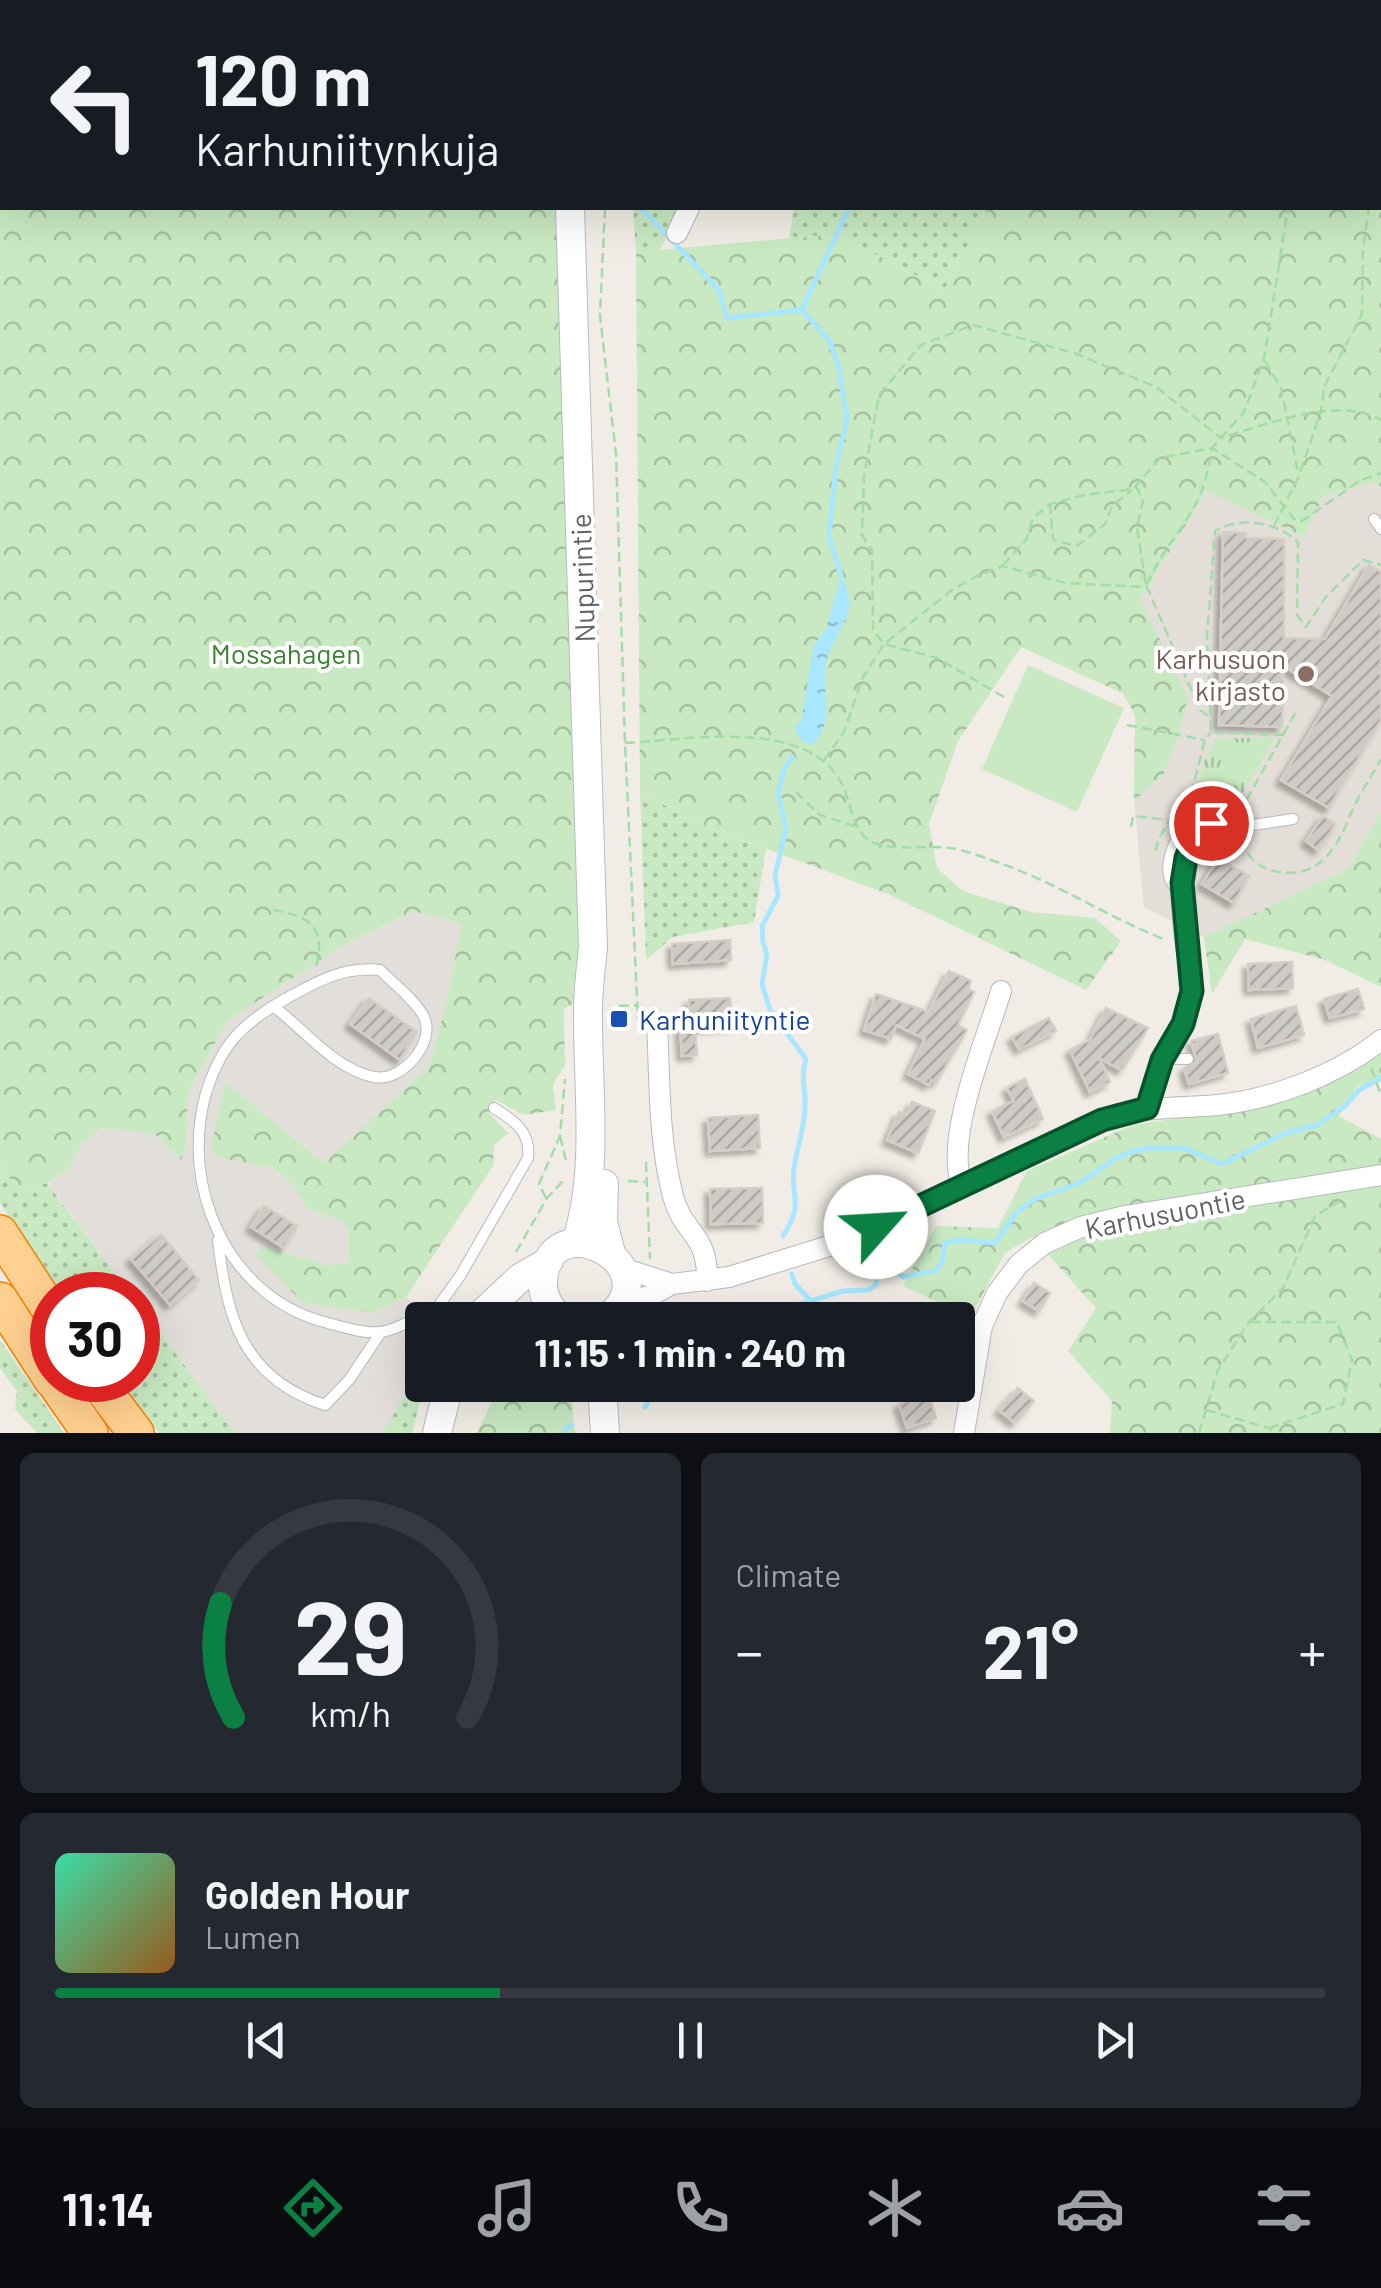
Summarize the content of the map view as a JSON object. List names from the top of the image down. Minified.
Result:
{"streets":{"main road":["Nupurintie"],"street":["Karhusuontie"]},"parks":["Mossahagen"],"places":{"other":["Karhusuon kirjasto"],"transit":["Karhuniityntie"]},"page":{"turn":["120 m","Karhuniitynkuja"],"limit":"30","trip":"11:15 · 1 min · 240 m","tile":"Climate","heat":["−","21°","+"],"song":["Golden Hour","Lumen"],"tabs":"11:14","gauge":["29","km/h"]}}
